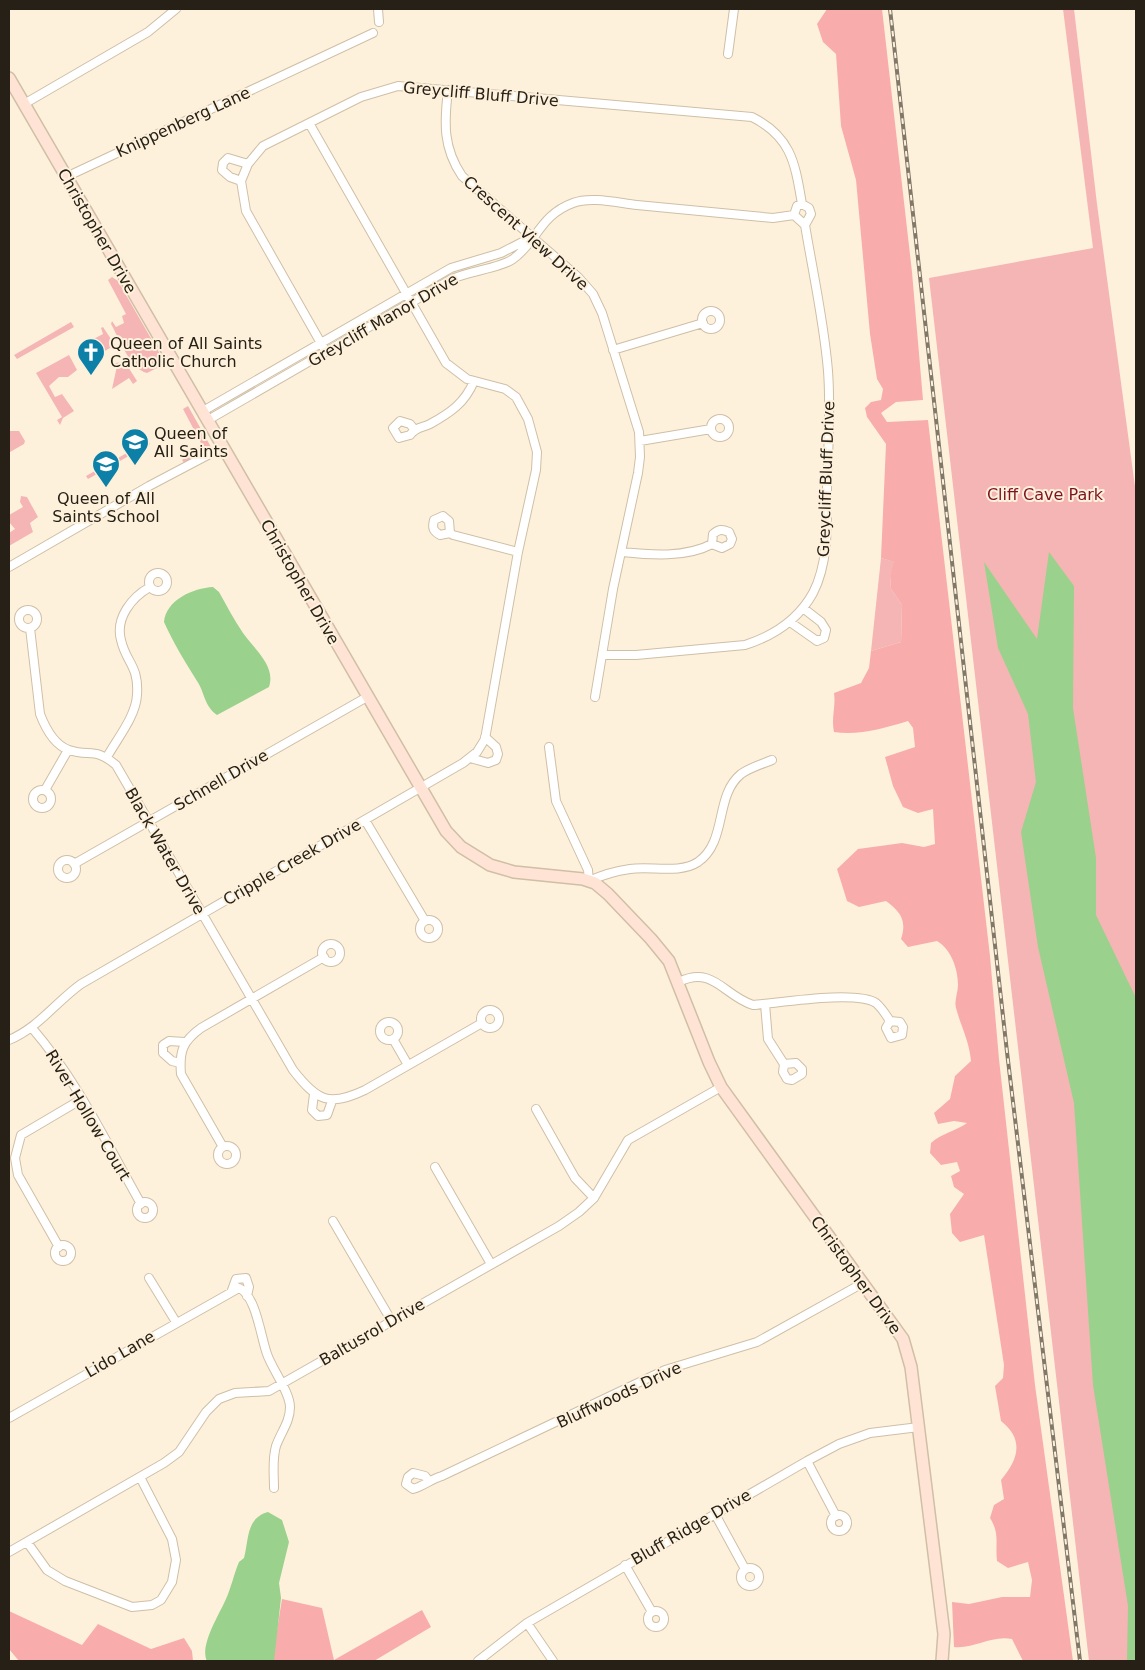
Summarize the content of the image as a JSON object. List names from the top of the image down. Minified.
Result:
{"streets":{"street":["Greycliff Bluff Drive","Knippenberg Lane","Christopher Drive","Crescent View Drive","Greycliff Manor Drive","Schnell Drive","Black Water Drive","Cripple Creek Drive","River Hollow Court","Baltusrol Drive","Lido Lane","Bluffwoods Drive","Bluff Ridge Drive"]},"crossings":[["Greycliff Bluff Drive","Crescent View Drive"],["Greycliff Bluff Drive","Cripple Creek Drive"],["Knippenberg Lane","Christopher Drive"],["Christopher Drive","Greycliff Manor Drive"],["Christopher Drive","Schnell Drive"],["Christopher Drive","Cripple Creek Drive"],["Christopher Drive","Baltusrol Drive"],["Christopher Drive","Bluffwoods Drive"],["Christopher Drive","Bluff Ridge Drive"],["Crescent View Drive","Greycliff Manor Drive"],["Greycliff Manor Drive","Cripple Creek Drive"],["Schnell Drive","Black Water Drive"],["Black Water Drive","Cripple Creek Drive"],["Cripple Creek Drive","River Hollow Court"],["Baltusrol Drive","Lido Lane"]],"parks":["Cliff Cave Park"],"places":{"church":["Queen of All Saints Catholic Church"],"school or university":["Queen of All Saints","Queen of All Saints School"]}}
